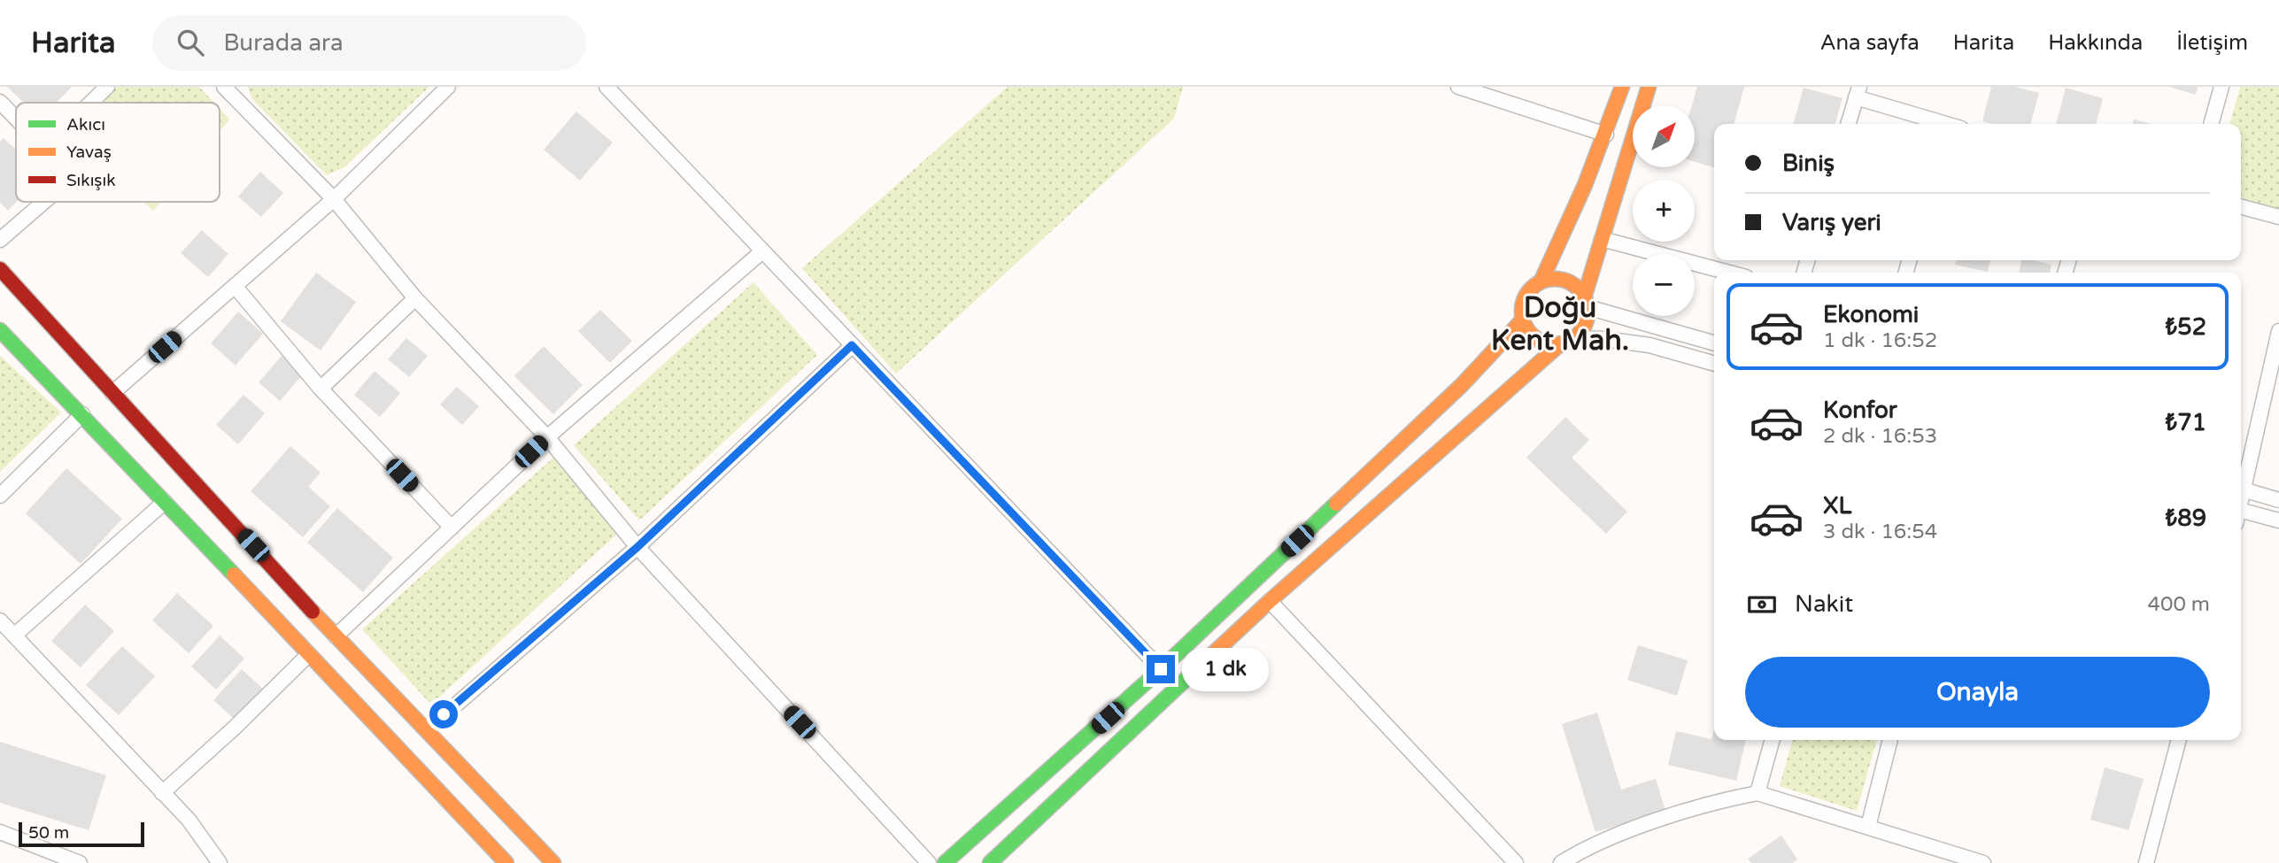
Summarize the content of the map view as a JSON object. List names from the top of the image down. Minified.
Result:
{"districts":["Doğu Kent Mah."],"legend":["Akıcı","Yavaş","Sıkışık"],"scale_bar":"50 m","north":"top right","page":{"header":"Harita","search":"Burada ara","nav":["Ana sayfa","Harita","Hakkında","İletişim"],"map_buttons":["+","−"],"banner":["Biniş","Varış yeri"],"list":[{"name":"Ekonomi","note":"1 dk · 16:52","value":"₺52"},{"name":"Konfor","note":"2 dk · 16:53","value":"₺71"},{"name":"XL","note":"3 dk · 16:54","value":"₺89"}],"pay":["Nakit","400 m"],"buttons":"Onayla","bubble":"1 dk","scale":"50 m"}}
